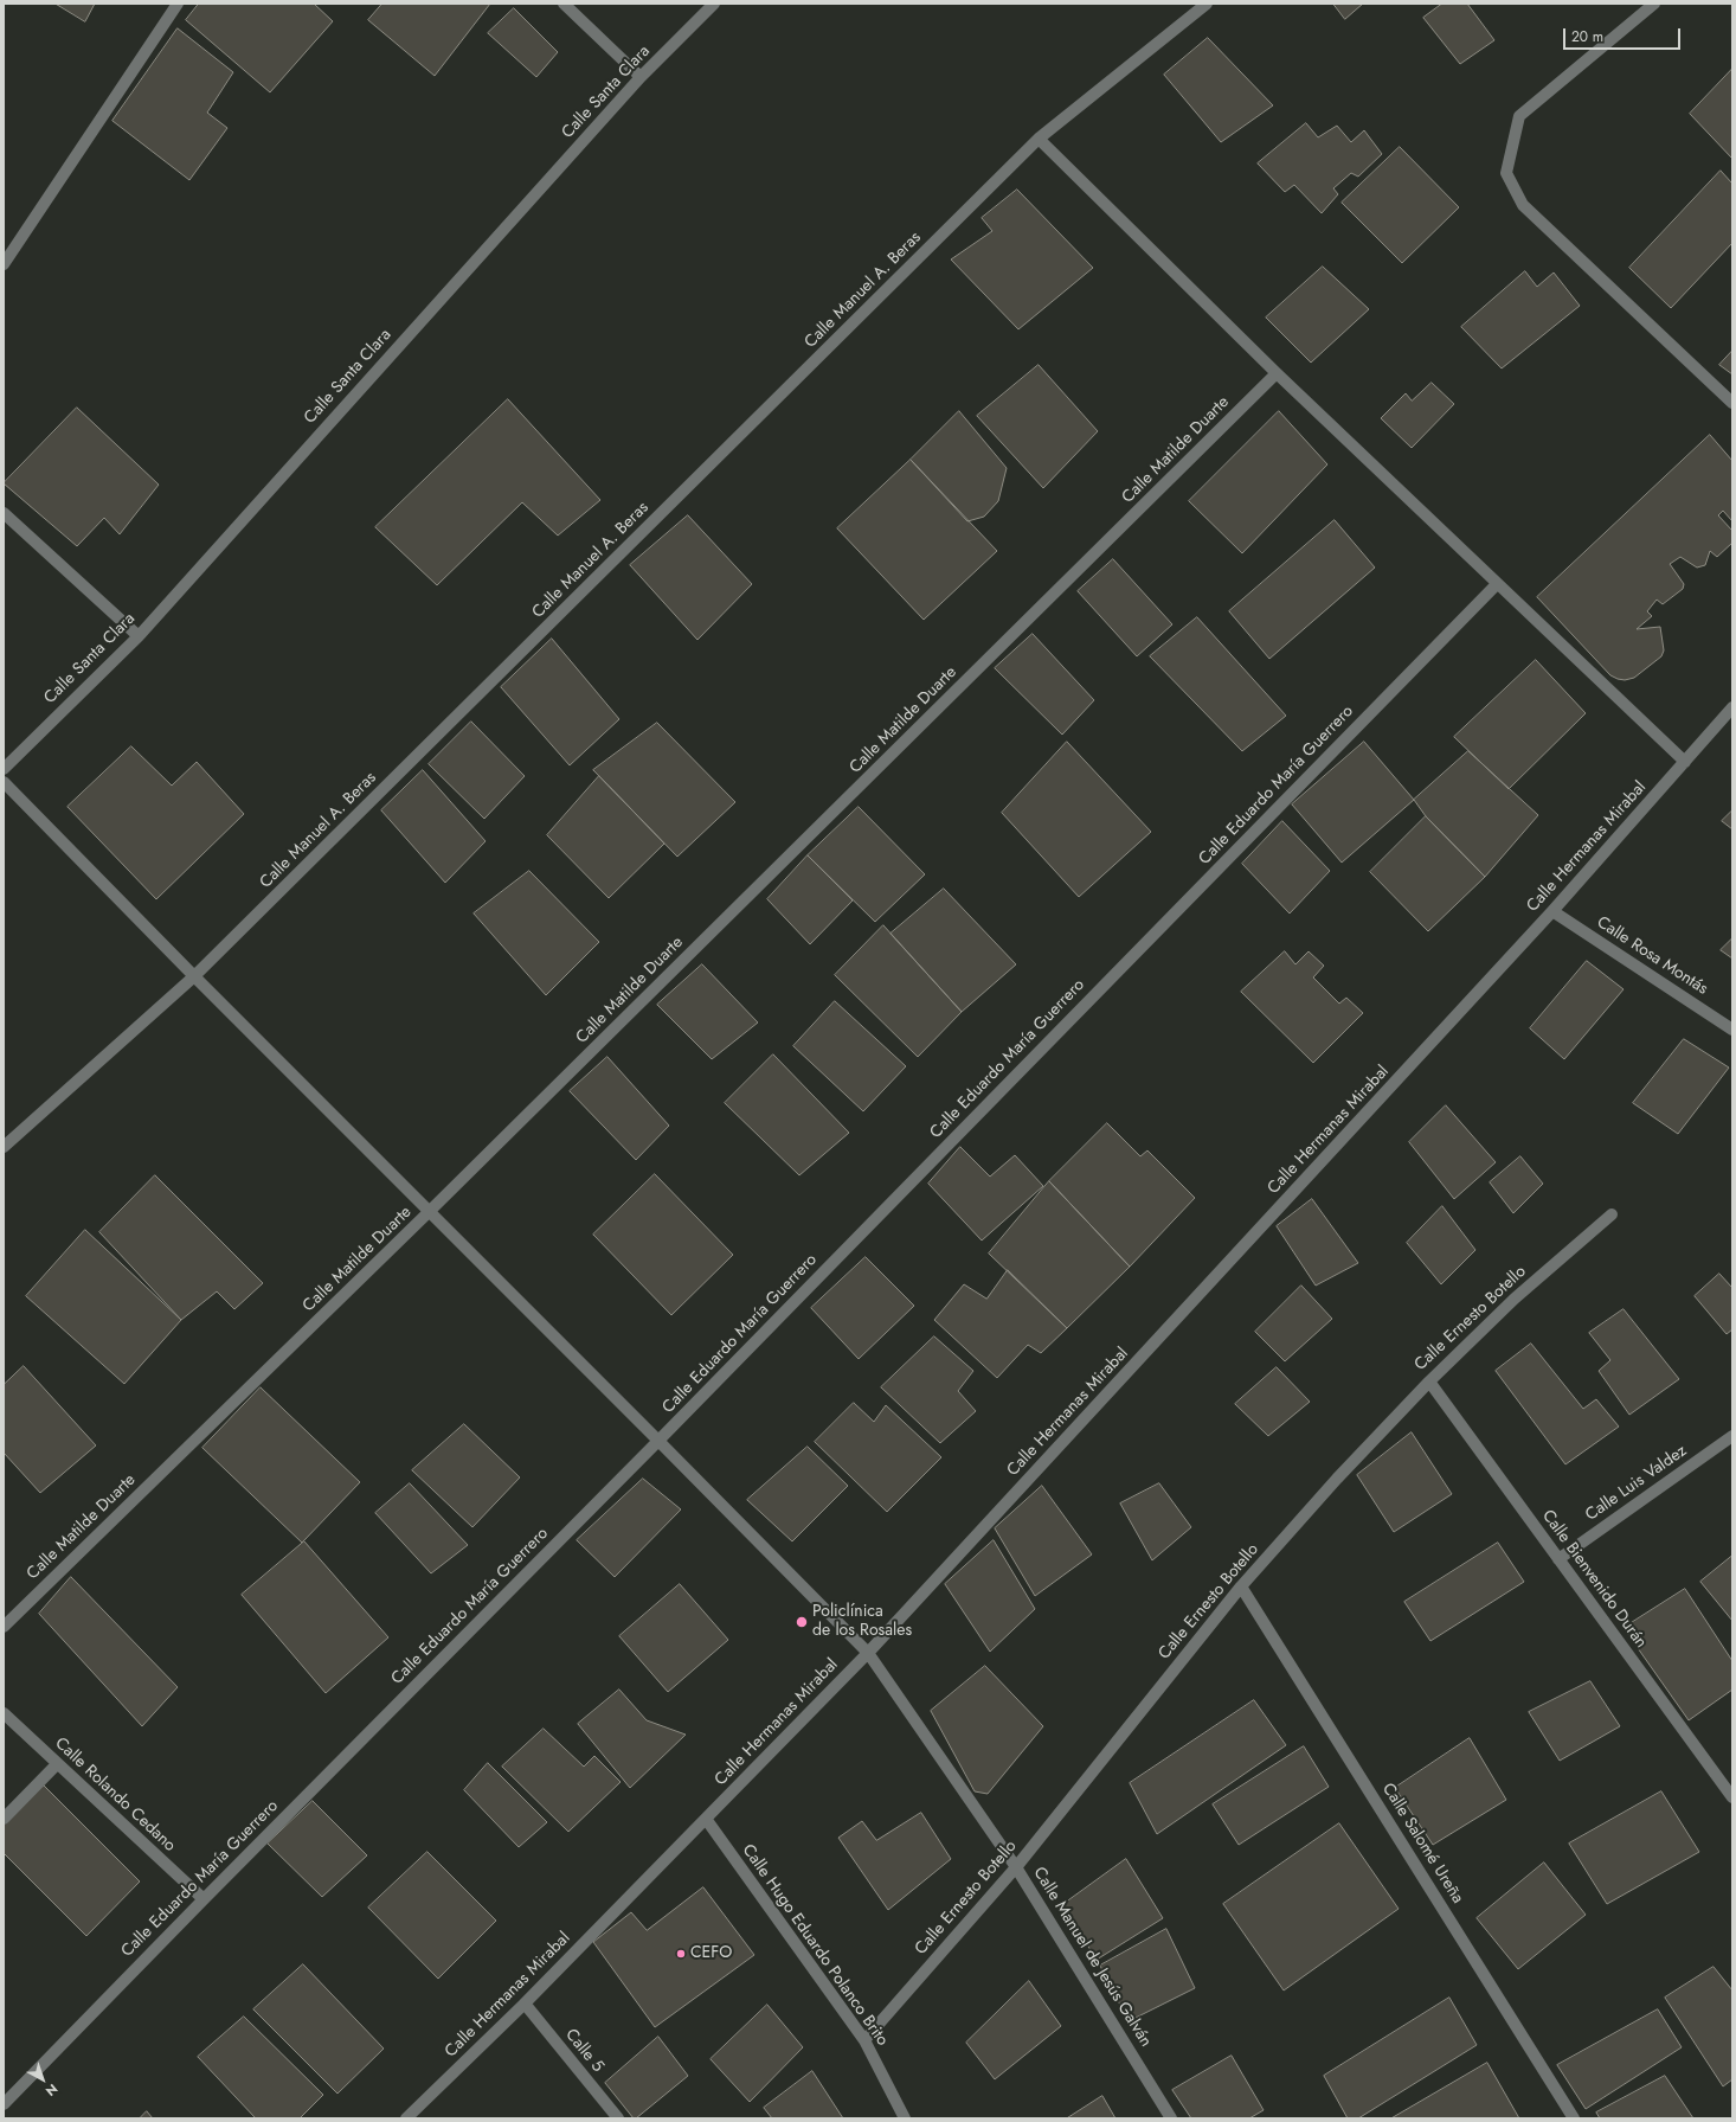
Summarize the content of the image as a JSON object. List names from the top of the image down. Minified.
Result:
{"streets":{"street":["Calle Santa Clara","Calle Manuel A. Beras","Calle Matilde Duarte","Calle Eduardo María Guerrero","Calle Hermanas Mirabal","Calle Rosa Montás","Calle Ernesto Botello","Calle Luis Valdez","Calle Bienvenido Durán","Calle Rolando Cedano","Calle Salomé Ureña","Calle Hugo Eduardo Polanco Brito","Calle Manuel de Jesús Galván","Calle 5"]},"crossings":[["Calle Manuel A. Beras","Calle Manuel de Jesús Galván"],["Calle Matilde Duarte","Calle Manuel de Jesús Galván"],["Calle Eduardo María Guerrero","Calle Rolando Cedano"],["Calle Eduardo María Guerrero","Calle Manuel de Jesús Galván"],["Calle Hermanas Mirabal","Calle Rosa Montás"],["Calle Hermanas Mirabal","Calle Hugo Eduardo Polanco Brito"],["Calle Hermanas Mirabal","Calle Manuel de Jesús Galván"],["Calle Hermanas Mirabal","Calle 5"],["Calle Ernesto Botello","Calle Bienvenido Durán"],["Calle Ernesto Botello","Calle Salomé Ureña"],["Calle Ernesto Botello","Calle Hugo Eduardo Polanco Brito"],["Calle Ernesto Botello","Calle Manuel de Jesús Galván"],["Calle Luis Valdez","Calle Bienvenido Durán"]],"places":["Policlínica de los Rosales","CEFO"],"scale_bar":"20 m","north":"bottom right"}
